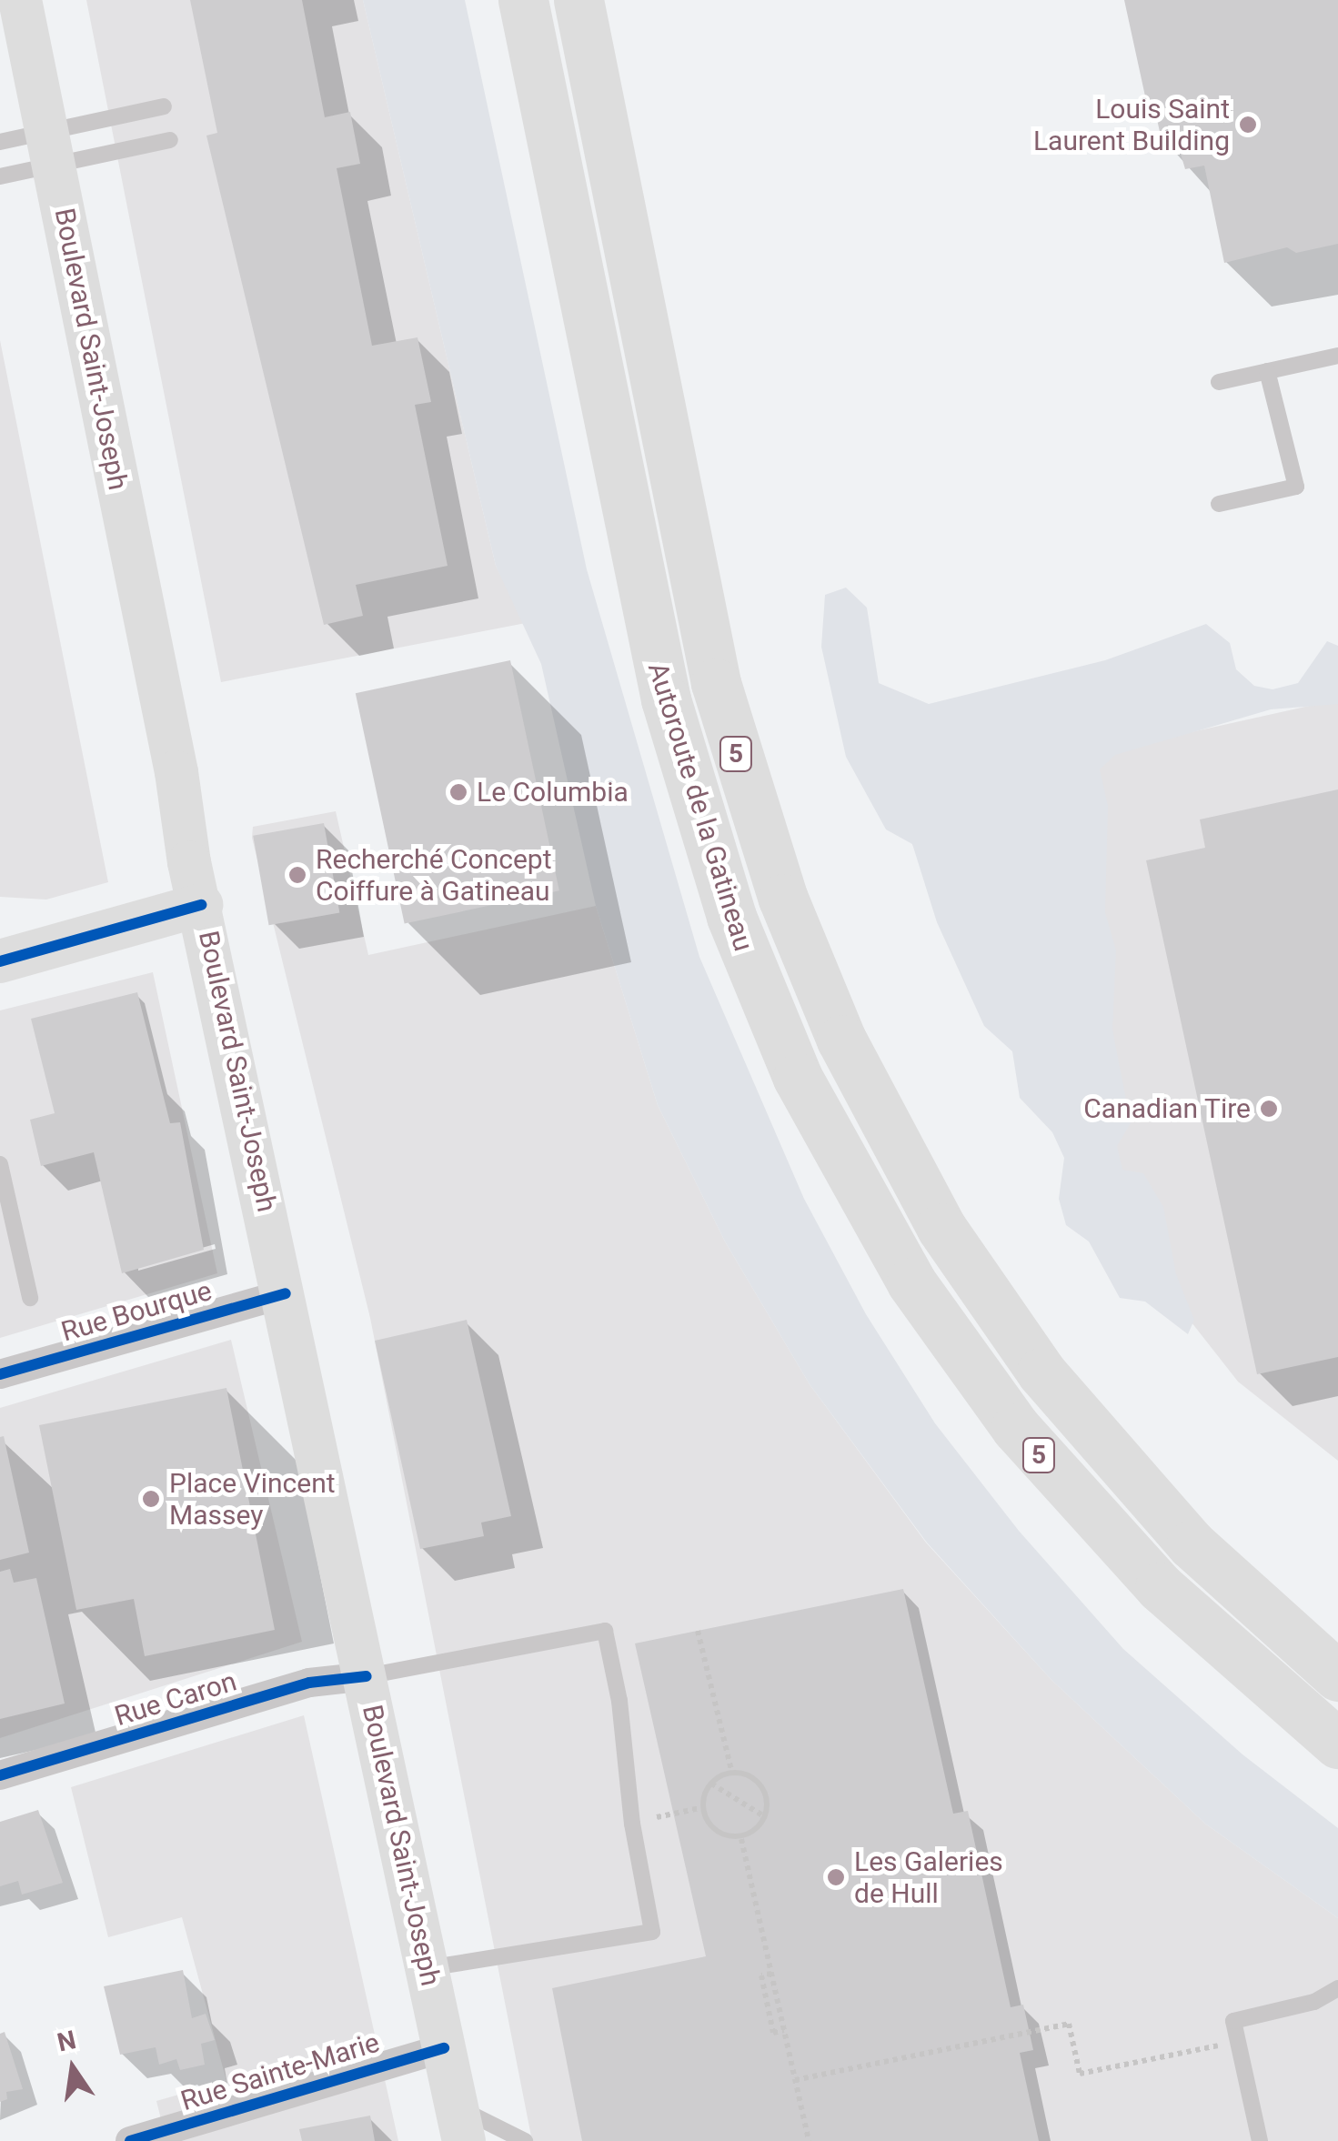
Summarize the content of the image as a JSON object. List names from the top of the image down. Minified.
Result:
{"streets":{"highway":["5","Autoroute de la Gatineau"],"main road":["Boulevard Saint-Joseph"],"street":["Rue Bourque","Rue Caron","Rue Sainte-Marie"]},"crossings":[["Boulevard Saint-Joseph","Rue Bourque"],["Boulevard Saint-Joseph","Rue Caron"],["Boulevard Saint-Joseph","Rue Sainte-Marie"]],"places":["Louis Saint Laurent Building","Le Columbia","Recherché Concept Coiffure à Gatineau","Canadian Tire","Place Vincent Massey","Les Galeries de Hull"],"north":"top"}
